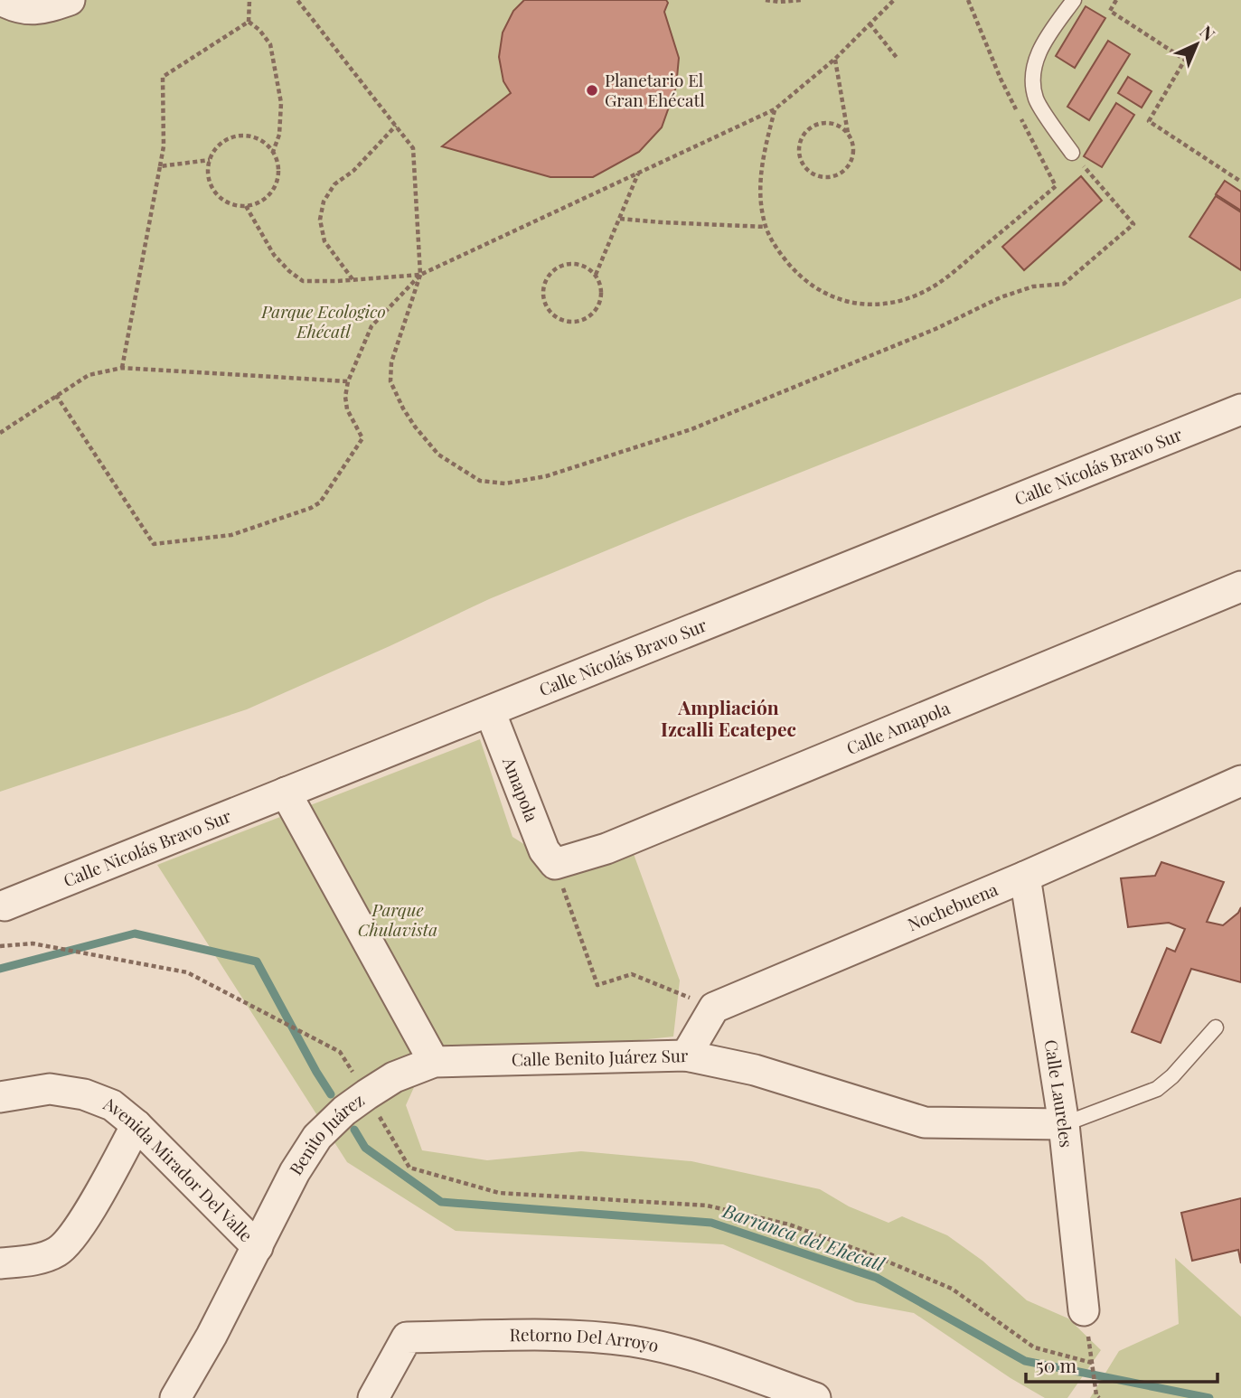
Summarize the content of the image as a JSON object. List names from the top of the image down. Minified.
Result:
{"streets":{"street":["Calle Nicolás Bravo Sur","Calle Amapola","Amapola","Nochebuena","Calle Benito Juárez Sur","Calle Laureles","Benito Juárez","Avenida Mirador Del Valle","Retorno Del Arroyo"]},"crossings":[["Calle Nicolás Bravo Sur","Amapola"],["Calle Amapola","Amapola"],["Nochebuena","Calle Laureles"],["Calle Benito Juárez Sur","Calle Laureles"],["Calle Benito Juárez Sur","Benito Juárez"],["Benito Juárez","Avenida Mirador Del Valle"]],"districts":["Ampliación Izcalli Ecatepec"],"water":["Barranca del Ehecatl"],"parks":["Parque Ecologico Ehécatl","Parque Chulavista"],"places":["Planetario El Gran Ehécatl"],"scale_bar":"50 m","north":"top right"}
